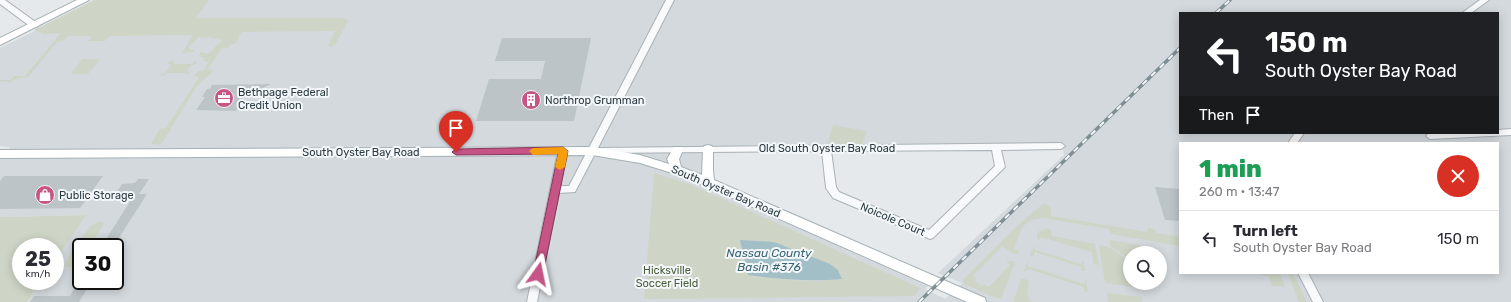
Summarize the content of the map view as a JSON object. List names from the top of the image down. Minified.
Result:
{"streets":{"main road":["South Oyster Bay Road"],"street":["Old South Oyster Bay Road","Noicole Court"]},"crossings":[["Old South Oyster Bay Road","South Oyster Bay Road"],["Old South Oyster Bay Road","Noicole Court"]],"water":["Nassau County Basin #376"],"parks":["Hicksville Soccer Field"],"places":{"office":["Bethpage Federal Credit Union"],"building":["Northrop Grumman"],"shop":["Public Storage"]},"page":{"turn":["150 m","South Oyster Bay Road"],"then":"Then","heading":["1 min","260 m · 13:47"],"list":[{"name":"Turn left","note":"South Oyster Bay Road","value":"150 m"}],"speed":"25 km/h","limit":"30"}}
